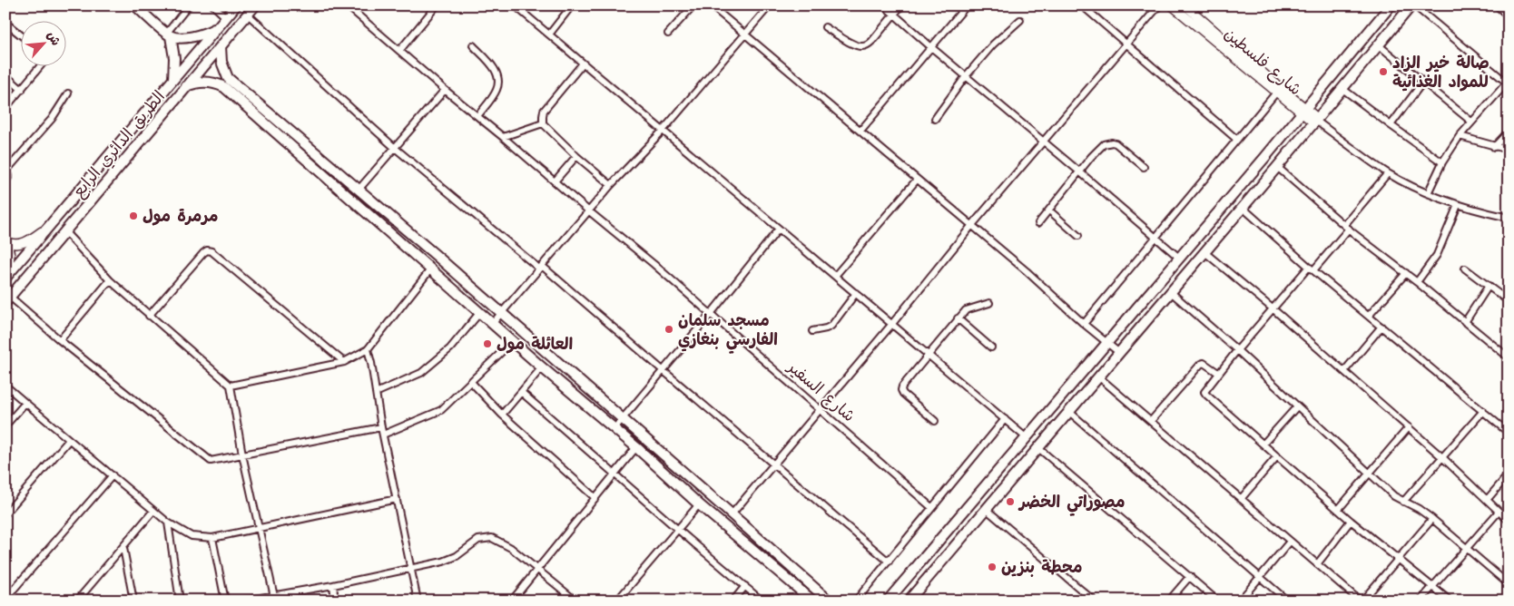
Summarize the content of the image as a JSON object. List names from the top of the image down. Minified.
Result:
{"streets":{"main road":["الطريق الدائري الرابع"],"street":["شارع فلسطين","شارع السفير"]},"places":["صالة خير الزاد للمواد الغذائية","مرمرة مول","مسجد سلمان الفارسي بنغازي","العائلة مول","مصوراتي الخضر","محطة بنزين"],"north":"top right"}
